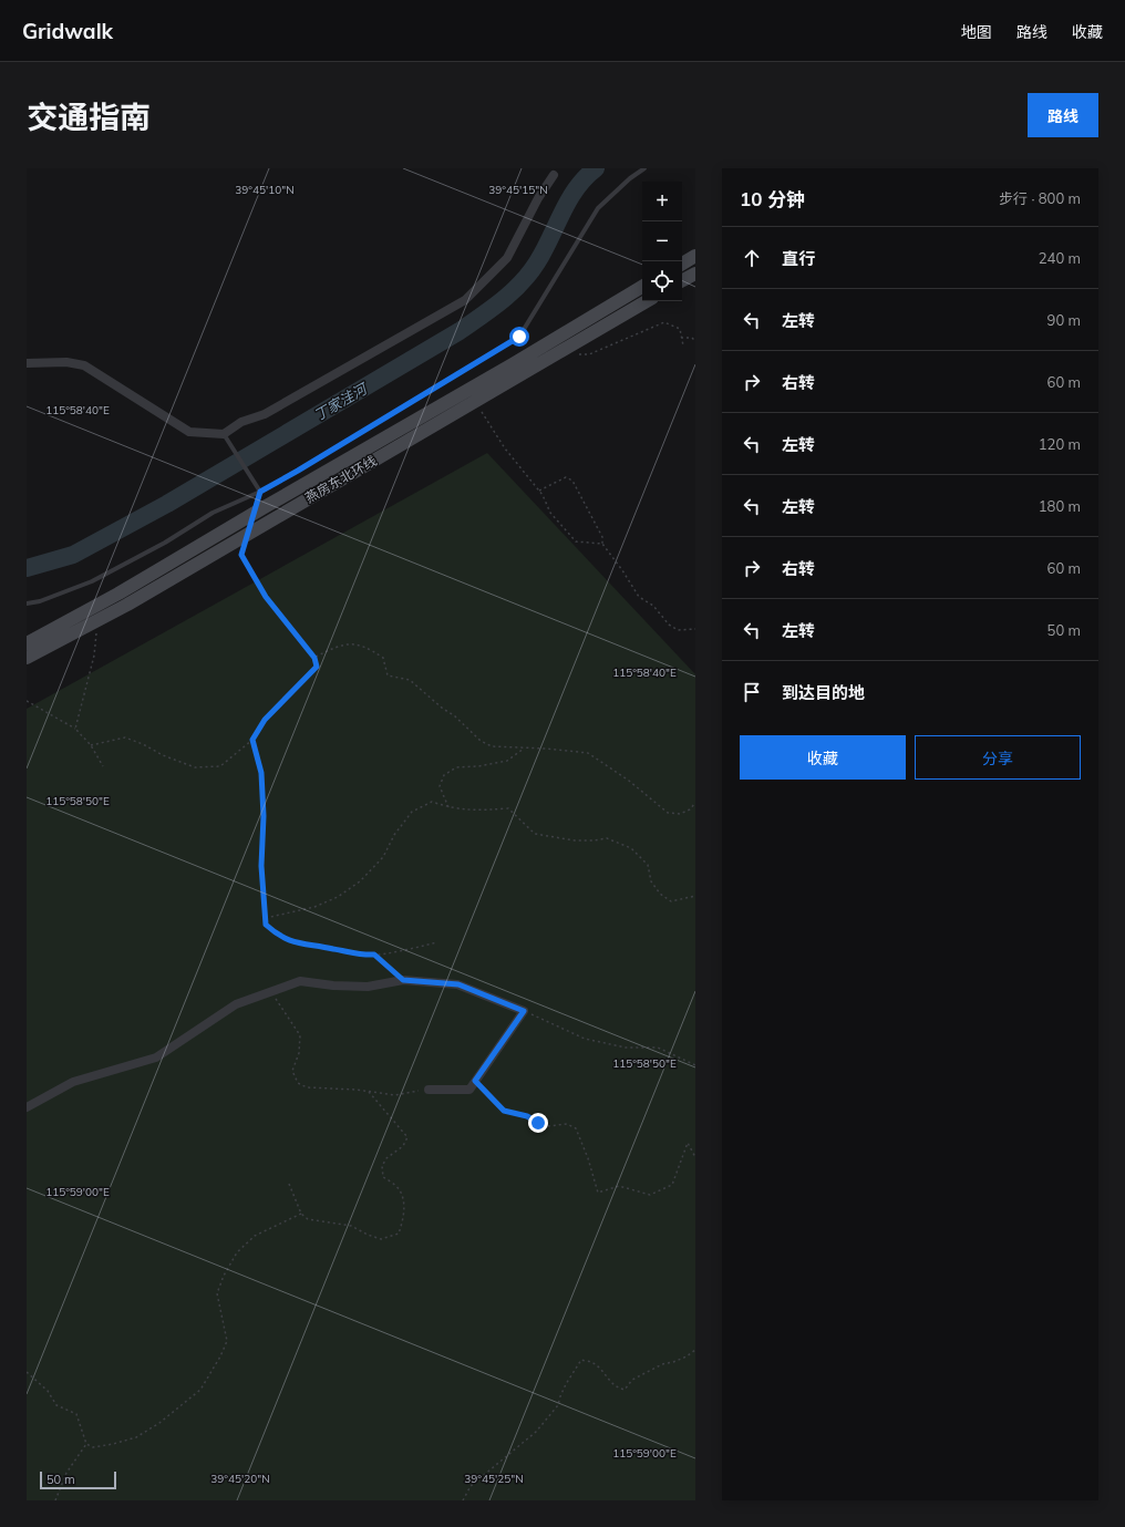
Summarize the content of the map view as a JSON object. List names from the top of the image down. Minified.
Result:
{"streets":{"main road":["燕房东北环线"]},"water":["丁家洼河"],"scale_bar":"50 m","page":{"header":"Gridwalk","nav":["地图","路线","收藏"],"title":"交通指南","buttons":["路线",["收藏","分享"]],"heading":["10 分钟","步行 · 800 m"],"map_buttons":["+","−"],"list":[["直行","240 m"],["左转","90 m"],["右转","60 m"],["左转","120 m"],["左转","180 m"],["右转","60 m"],["左转","50 m"],"到达目的地"],"scale":"50 m"},"coordinates":["39°45'10\"N","39°45'15\"N","115°58'40\"E","115°58'50\"E","115°59'00\"E","39°45'20\"N","39°45'25\"N"]}
